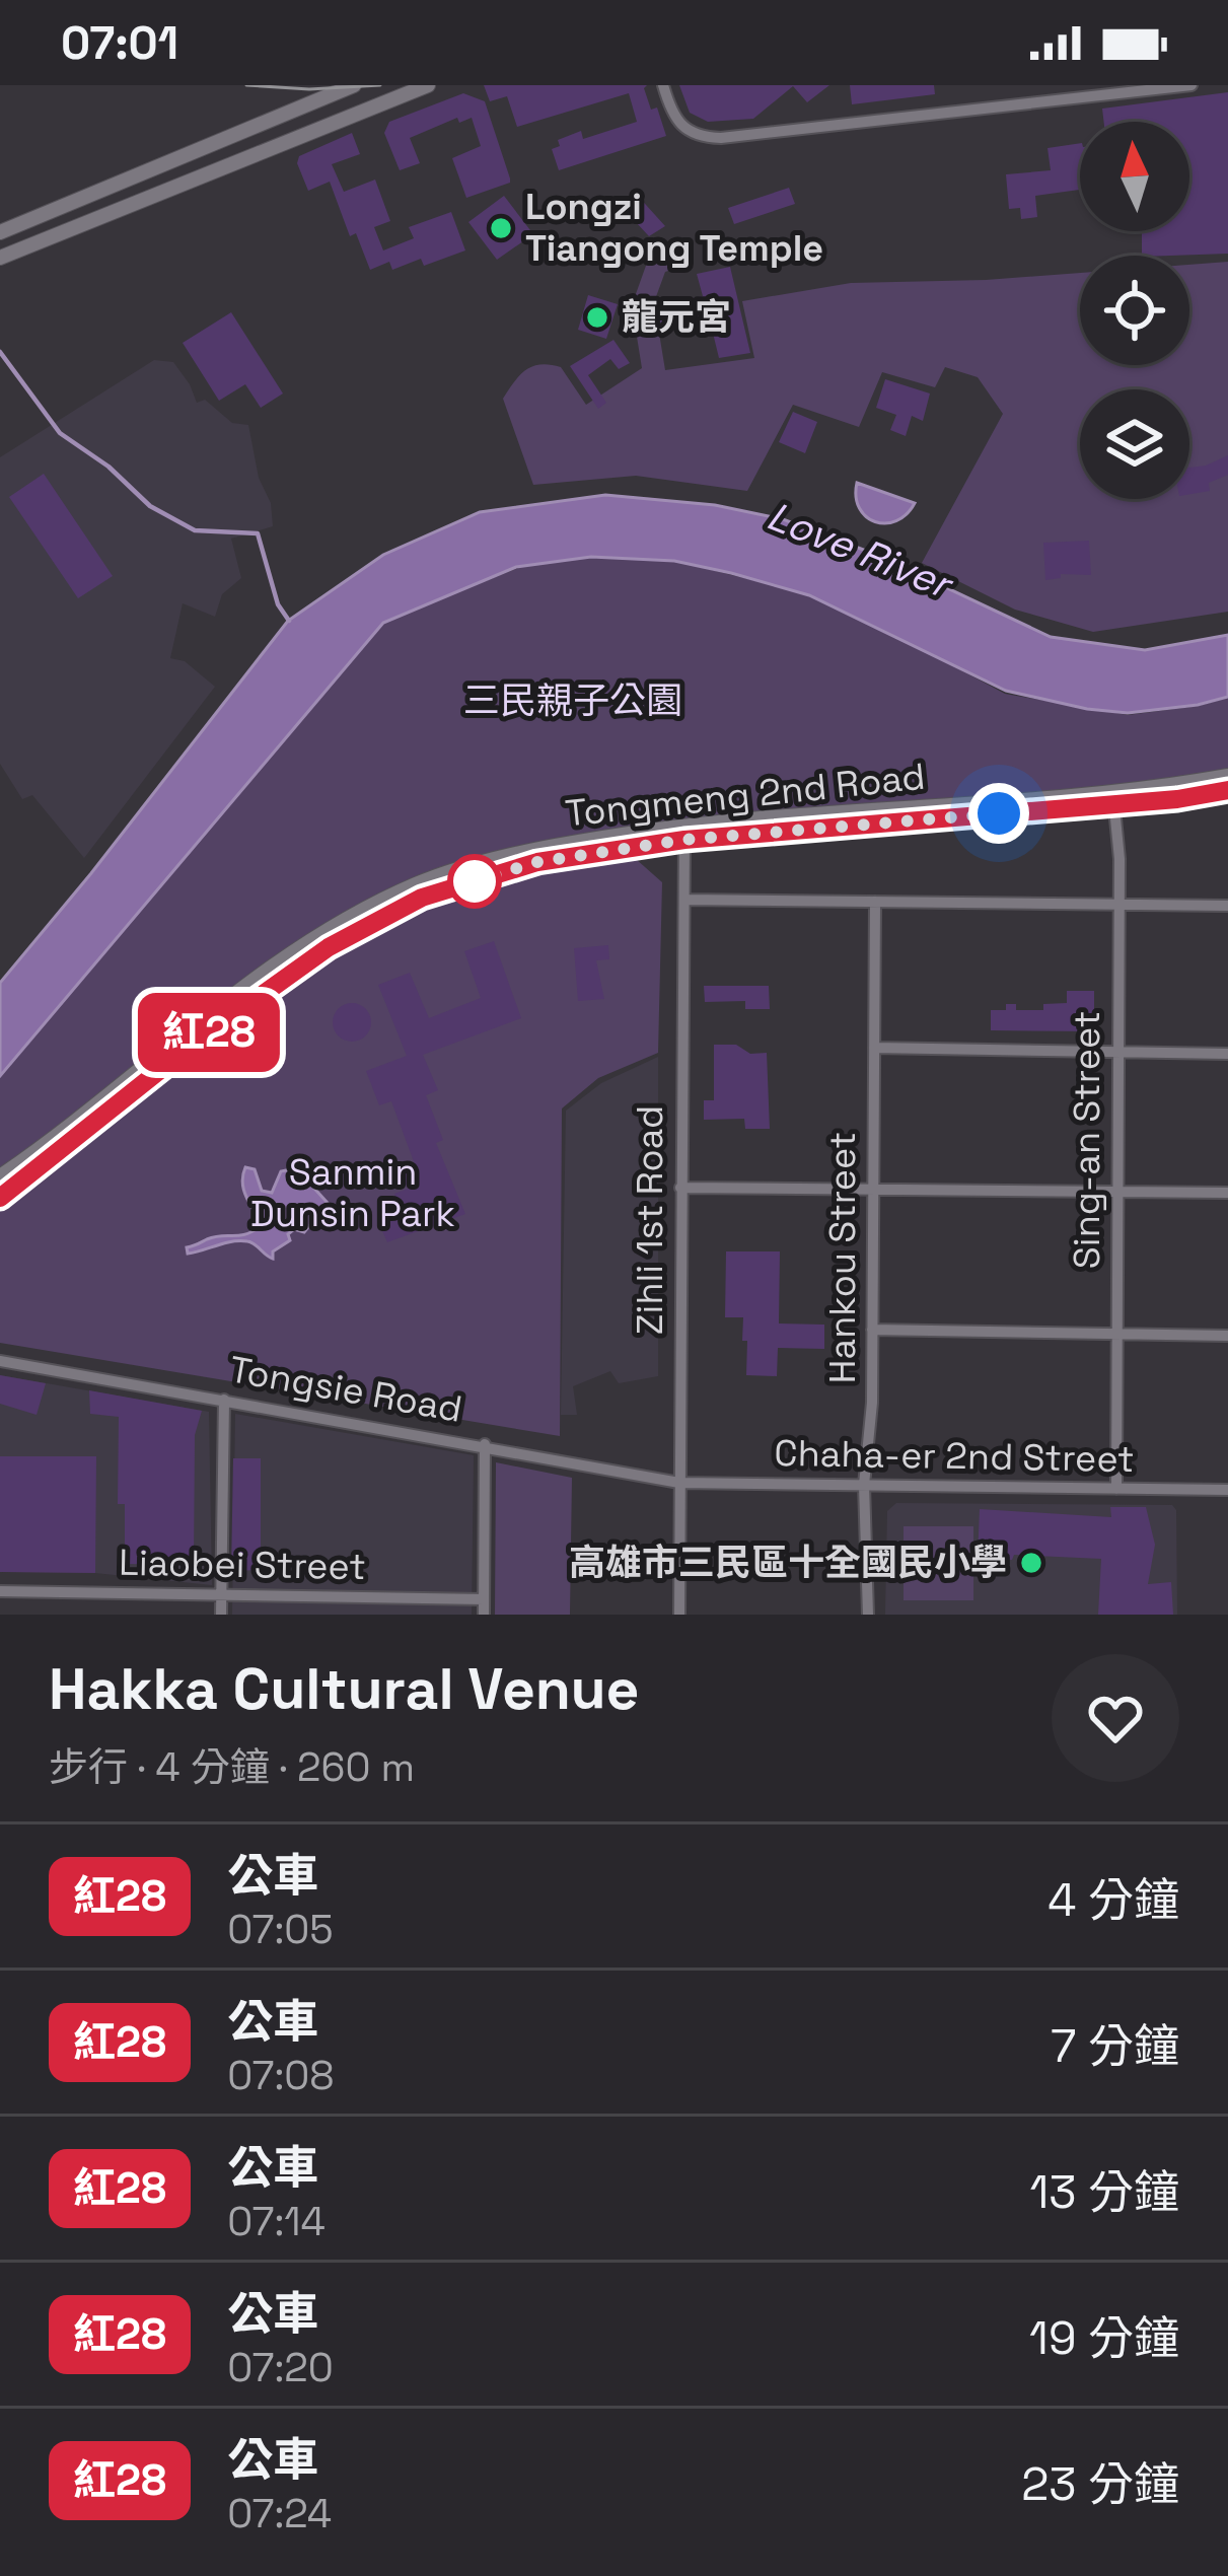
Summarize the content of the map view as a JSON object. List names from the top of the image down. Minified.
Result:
{"streets":{"street":["Tongmeng 2nd Road","Sing-an Street","Zihli 1st Road","Hankou Street","Tongsie Road","Chaha-er 2nd Street","Liaobei Street"]},"crossings":[["Tongmeng 2nd Road","Sing-an Street"],["Tongmeng 2nd Road","Zihli 1st Road"],["Sing-an Street","Chaha-er 2nd Street"],["Zihli 1st Road","Tongsie Road"],["Zihli 1st Road","Chaha-er 2nd Street"],["Hankou Street","Chaha-er 2nd Street"],["Tongsie Road","Chaha-er 2nd Street"]],"water":["Love River"],"parks":["三民親子公園","Sanmin Dunsin Park"],"places":["Longzi Tiangong Temple","龍元宮","高雄市三民區十全國民小學"],"lines":["bus line 紅28"],"north":"top","page":{"status":"07:01","on_map":"紅28","heading":["Hakka Cultural Venue","步行 · 4 分鐘 · 260 m"],"list":[{"mark":"紅28","name":"公車","note":"07:05","value":"4 分鐘"},{"mark":"紅28","name":"公車","note":"07:08","value":"7 分鐘"},{"mark":"紅28","name":"公車","note":"07:14","value":"13 分鐘"},{"mark":"紅28","name":"公車","note":"07:20","value":"19 分鐘"},{"mark":"紅28","name":"公車","note":"07:24","value":"23 分鐘"}]}}
